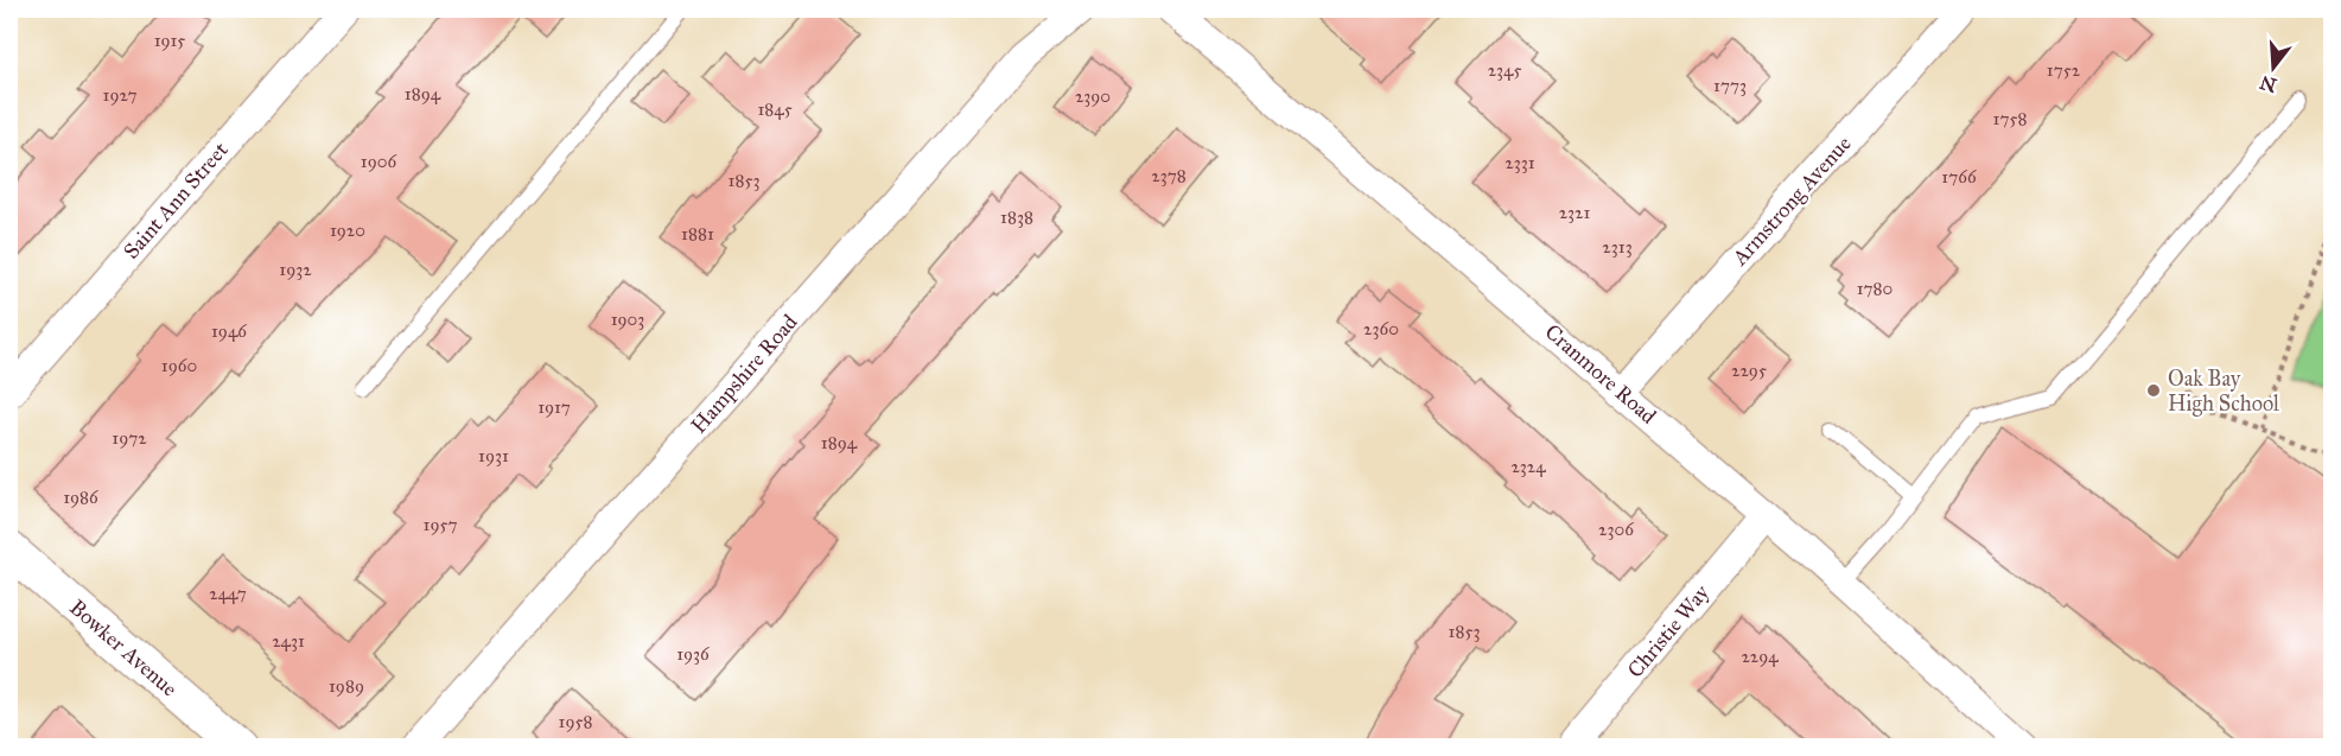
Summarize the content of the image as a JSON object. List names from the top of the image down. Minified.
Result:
{"streets":{"street":["Saint Ann Street","Armstrong Avenue","Hampshire Road","Cranmore Road","Christie Way","Bowker Avenue"]},"crossings":[["Armstrong Avenue","Cranmore Road"],["Cranmore Road","Christie Way"]],"places":["Oak Bay High School"],"house_numbers":["1915","2345","1752","1773","1894","1927","2390","1845","1758","1906","2331","2378","1766","1853","2321","1838","1920","1881","2313","1932","1780","1903","2360","1946","1960","2295","1917","1972","1894","1931","2324","1986","1957","2306","2447","1853","2431","1936","2294","1989","1958"],"north":"bottom"}
